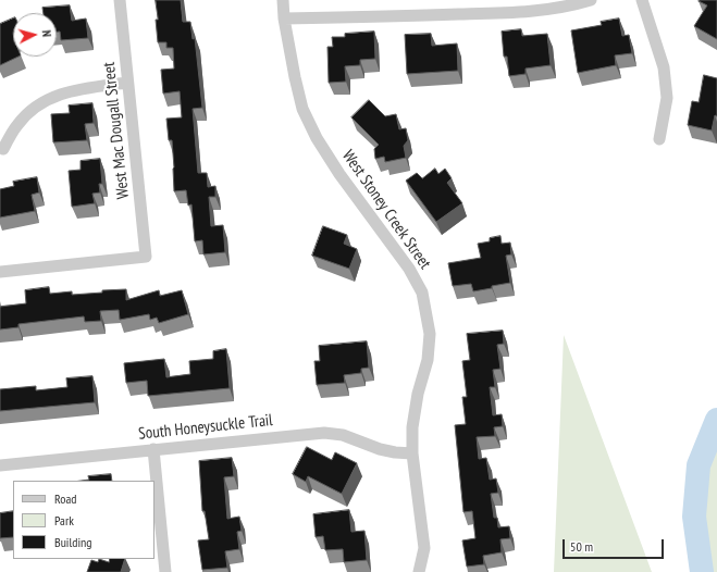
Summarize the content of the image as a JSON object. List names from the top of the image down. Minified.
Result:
{"streets":{"street":["West Mac Dougall Street","West Stoney Creek Street","South Honeysuckle Trail"]},"crossings":[["West Stoney Creek Street","South Honeysuckle Trail"]],"legend":["Road","Park","Building"],"scale_bar":"50 m","north":"right"}
